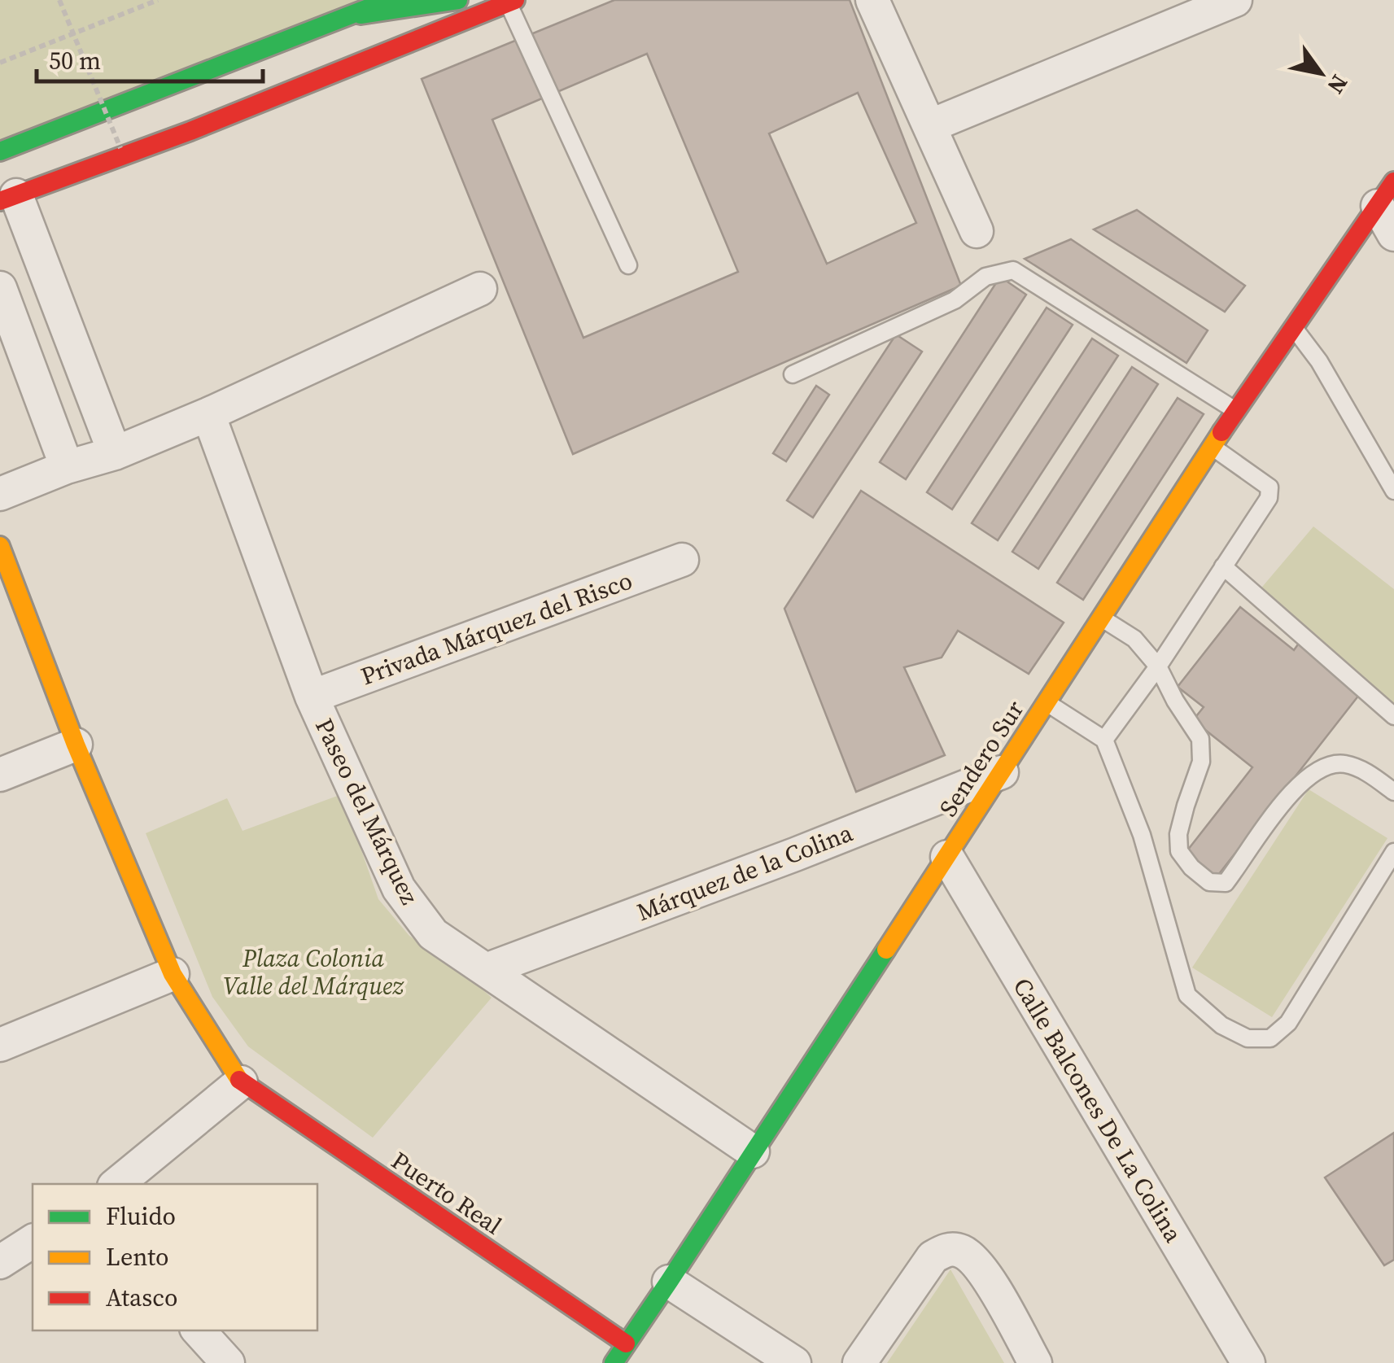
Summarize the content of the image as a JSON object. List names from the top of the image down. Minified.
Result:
{"streets":{"main road":["Sendero Sur","Puerto Real"],"street":["Privada Márquez del Risco","Paseo del Márquez","Márquez de la Colina","Calle Balcones De La Colina"]},"crossings":[["Privada Márquez del Risco","Paseo del Márquez"],["Sendero Sur","Paseo del Márquez"],["Sendero Sur","Márquez de la Colina"],["Sendero Sur","Calle Balcones De La Colina"],["Sendero Sur","Puerto Real"],["Paseo del Márquez","Márquez de la Colina"]],"parks":["Plaza Colonia Valle del Márquez"],"legend":["Fluido","Lento","Atasco"],"scale_bar":"50 m","north":"bottom right"}
